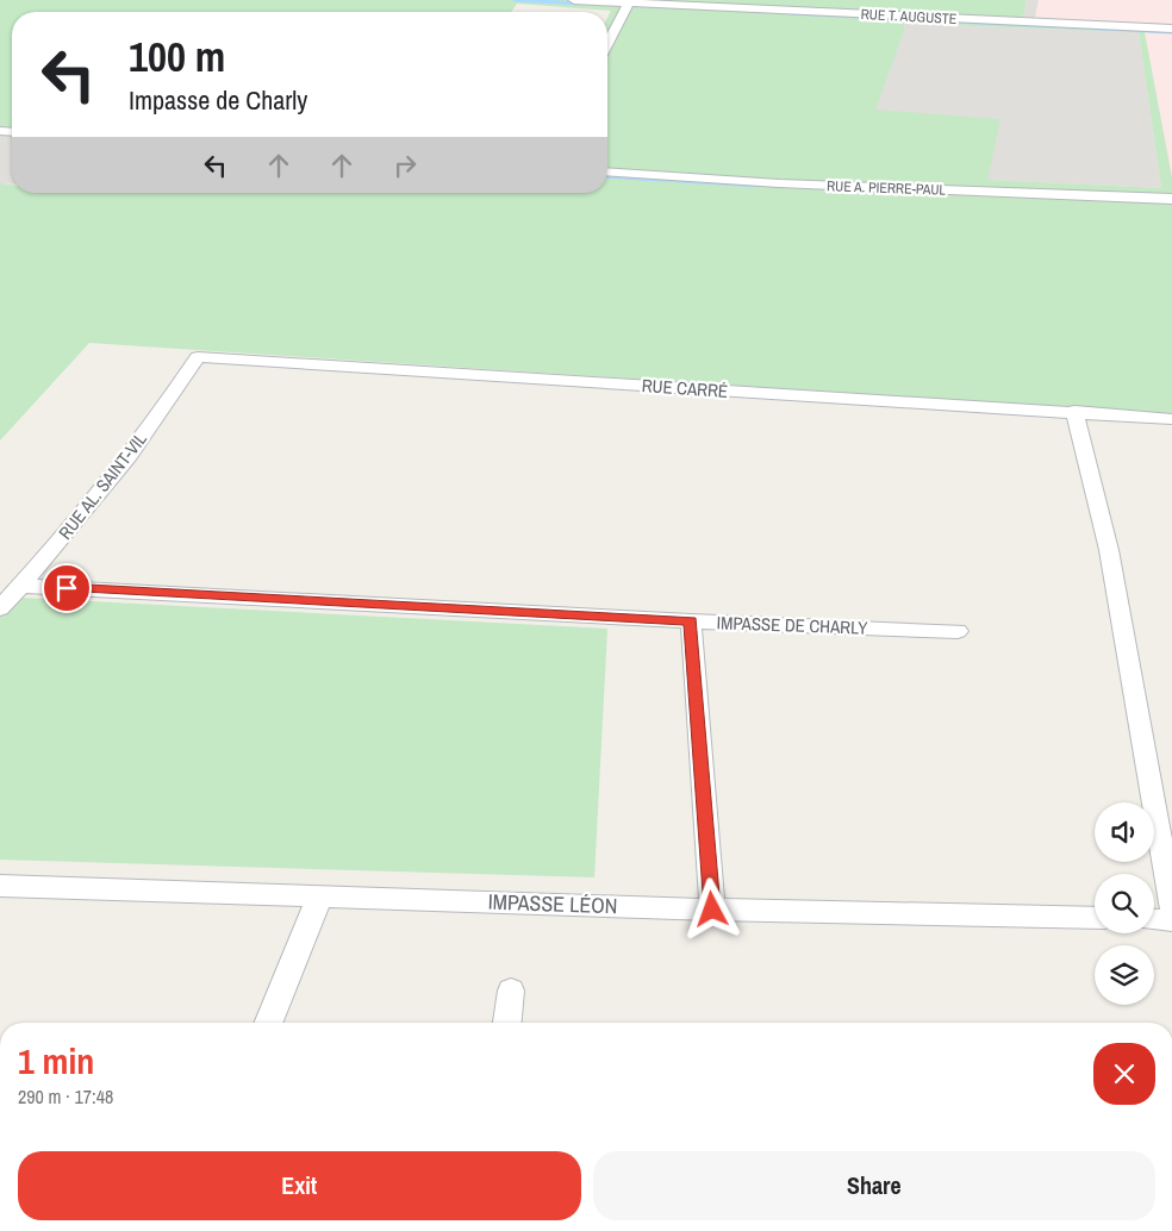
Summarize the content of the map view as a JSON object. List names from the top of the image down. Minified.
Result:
{"streets":{"street":["RUE T. AUGUSTE","RUE A. PIERRE-PAUL","RUE CARRÉ","RUE AL. SAINT-VIL","IMPASSE DE CHARLY","IMPASSE LÉON"]},"crossings":[["RUE CARRÉ","RUE AL. SAINT-VIL"],["RUE AL. SAINT-VIL","IMPASSE DE CHARLY"]],"page":{"turn":["100 m","Impasse de Charly"],"heading":["1 min","290 m · 17:48"],"buttons":["Exit","Share"]}}
